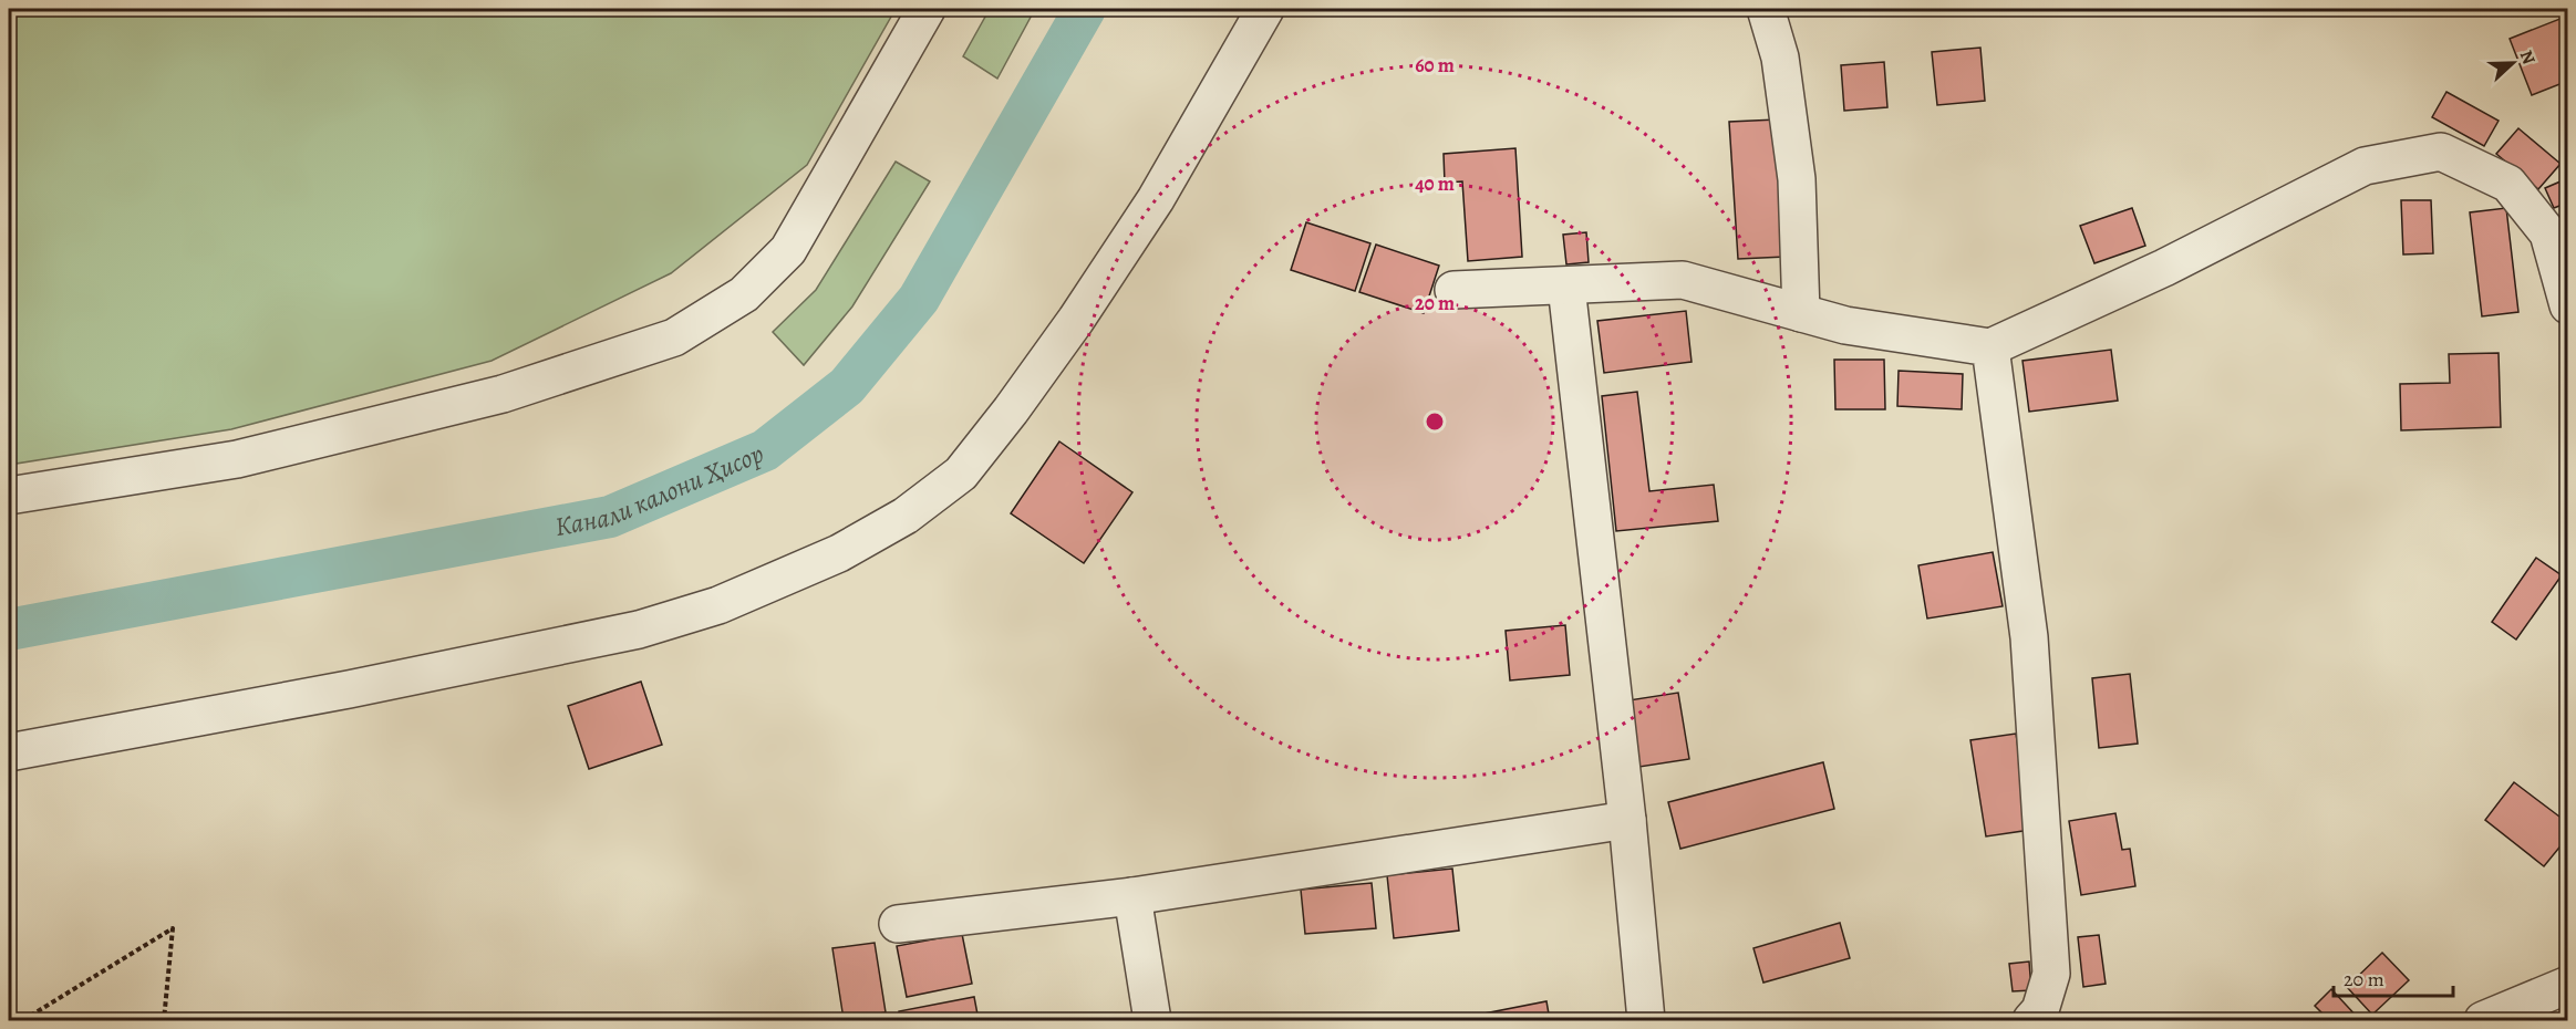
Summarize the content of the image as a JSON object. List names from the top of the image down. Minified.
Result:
{"water":["Канали калони Ҳисор"],"scale_bar":"20 m","north":"right","rings":["60 m","40 m","20 m"]}
